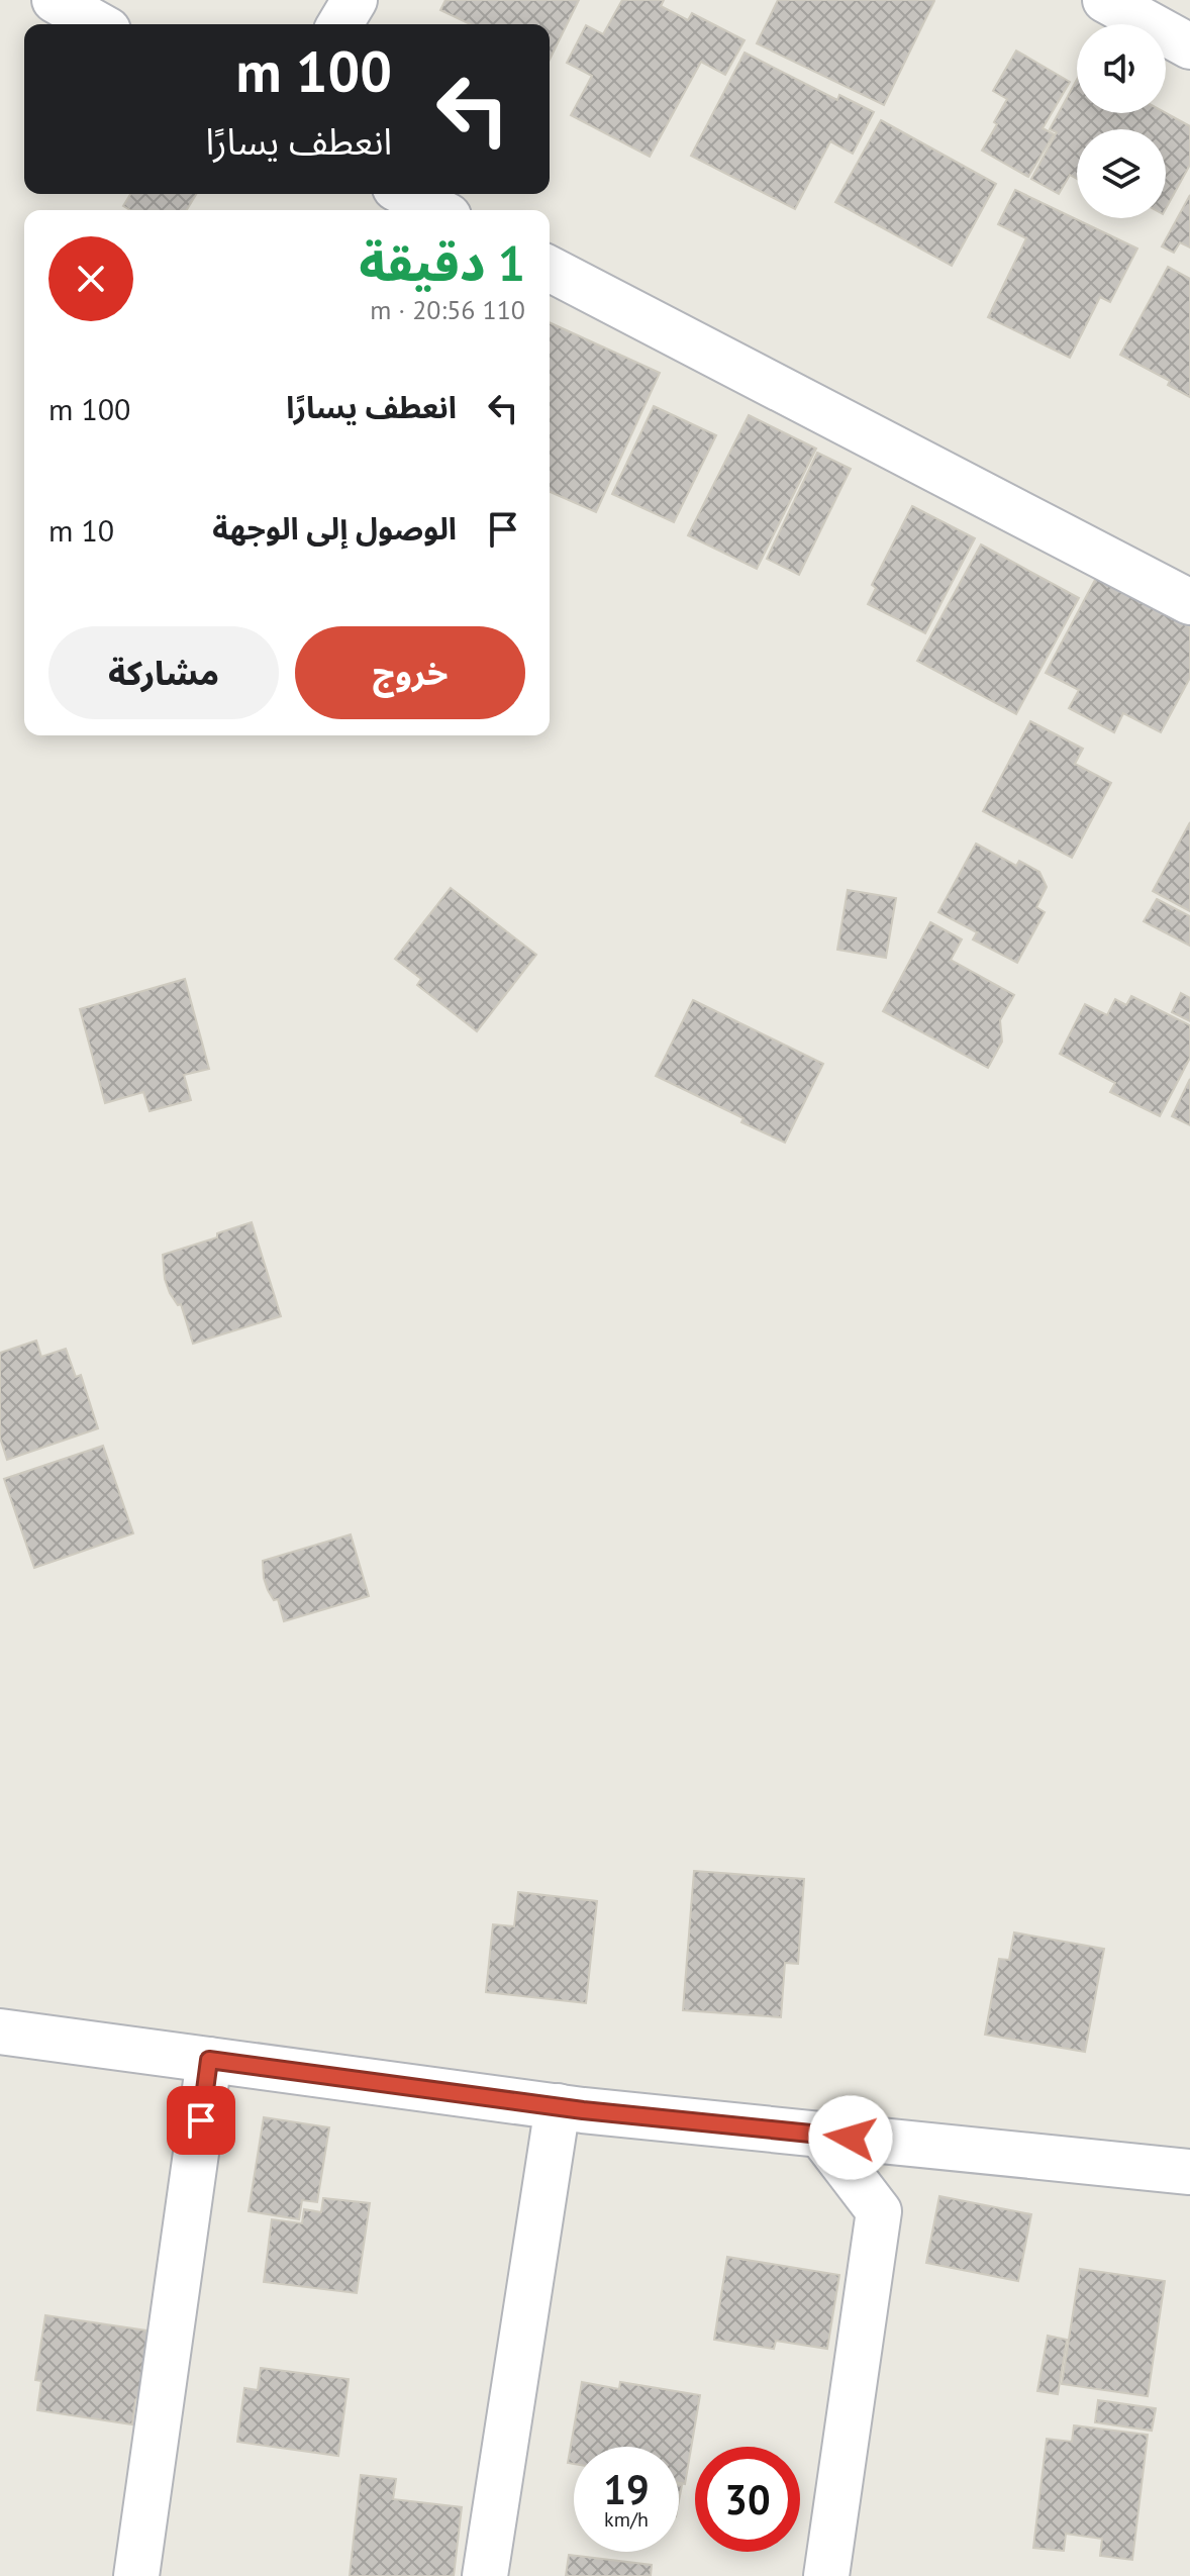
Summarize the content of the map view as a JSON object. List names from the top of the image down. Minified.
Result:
{"page":{"turn":["100 m","انعطف يسارًا"],"heading":["1 دقيقة","110 m · 20:56"],"list":[{"name":"انعطف يسارًا","value":"100 m"},{"name":"الوصول إلى الوجهة","value":"10 m"}],"buttons":["خروج","مشاركة"],"speed":"19 km/h","limit":"30"}}
